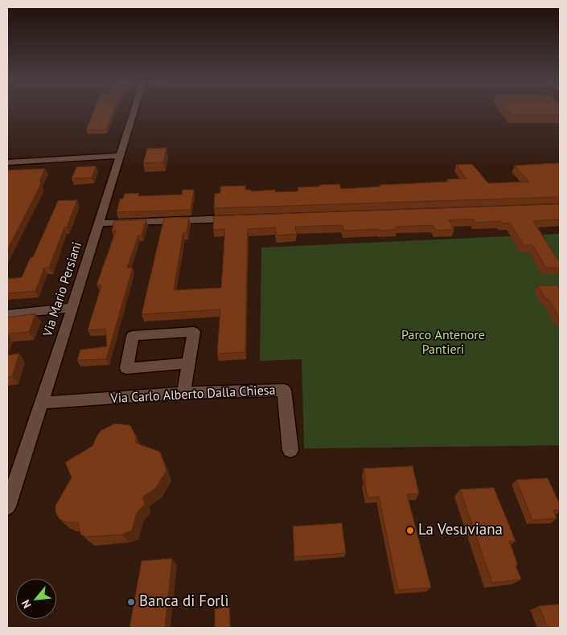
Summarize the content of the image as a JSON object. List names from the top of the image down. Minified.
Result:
{"streets":{"street":["Via Mario Persiani","Via Carlo Alberto Dalla Chiesa"]},"crossings":[["Via Mario Persiani","Via Carlo Alberto Dalla Chiesa"]],"parks":["Parco Antenore Pantieri"],"places":["La Vesuviana","Banca di Forlì"],"north":"bottom left"}
